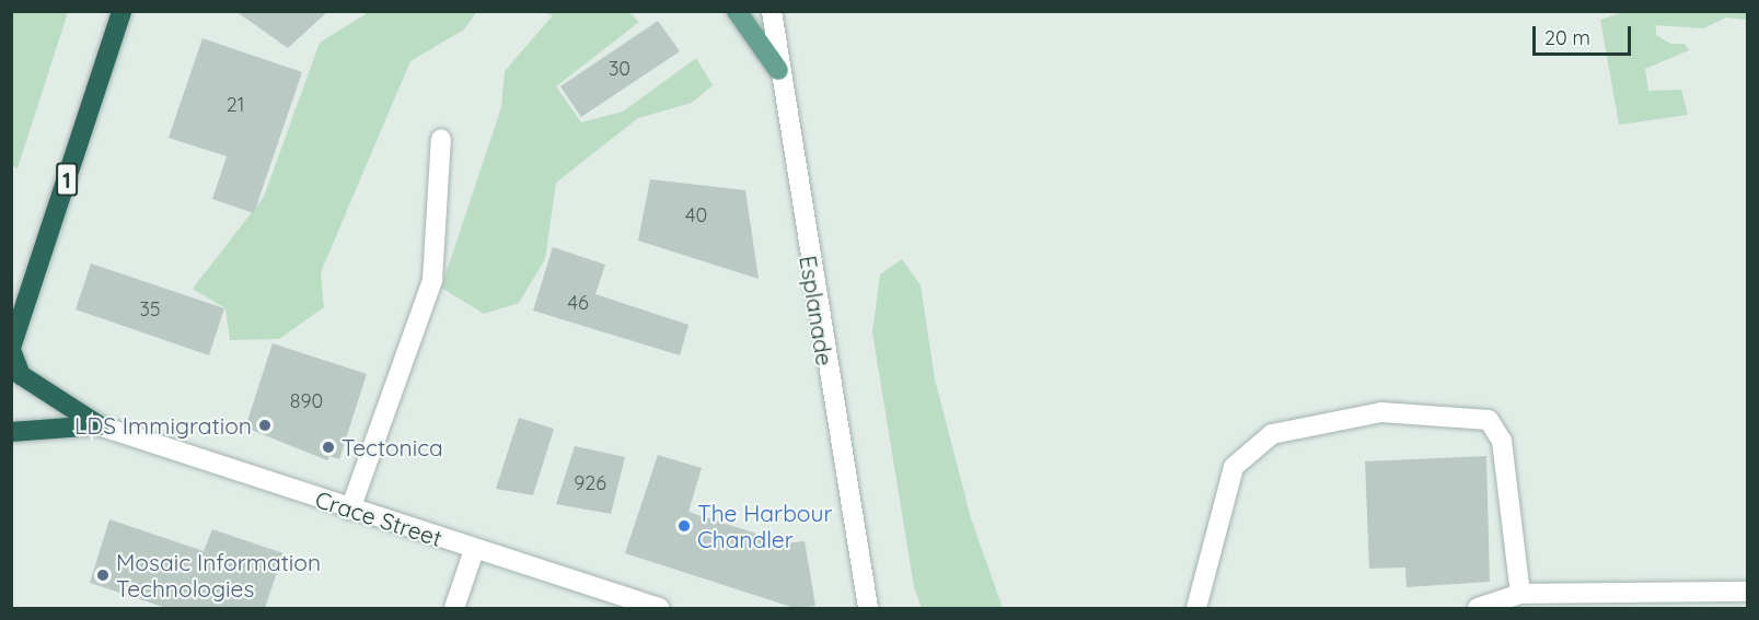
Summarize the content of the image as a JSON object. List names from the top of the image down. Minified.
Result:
{"streets":{"highway":["1"],"street":["Esplanade","Crace Street"]},"places":["LDS Immigration","Tectonica","The Harbour Chandler","Mosaic Information Technologies"],"house_numbers":["30","21","40","46","35","890","926"],"scale_bar":"20 m"}
